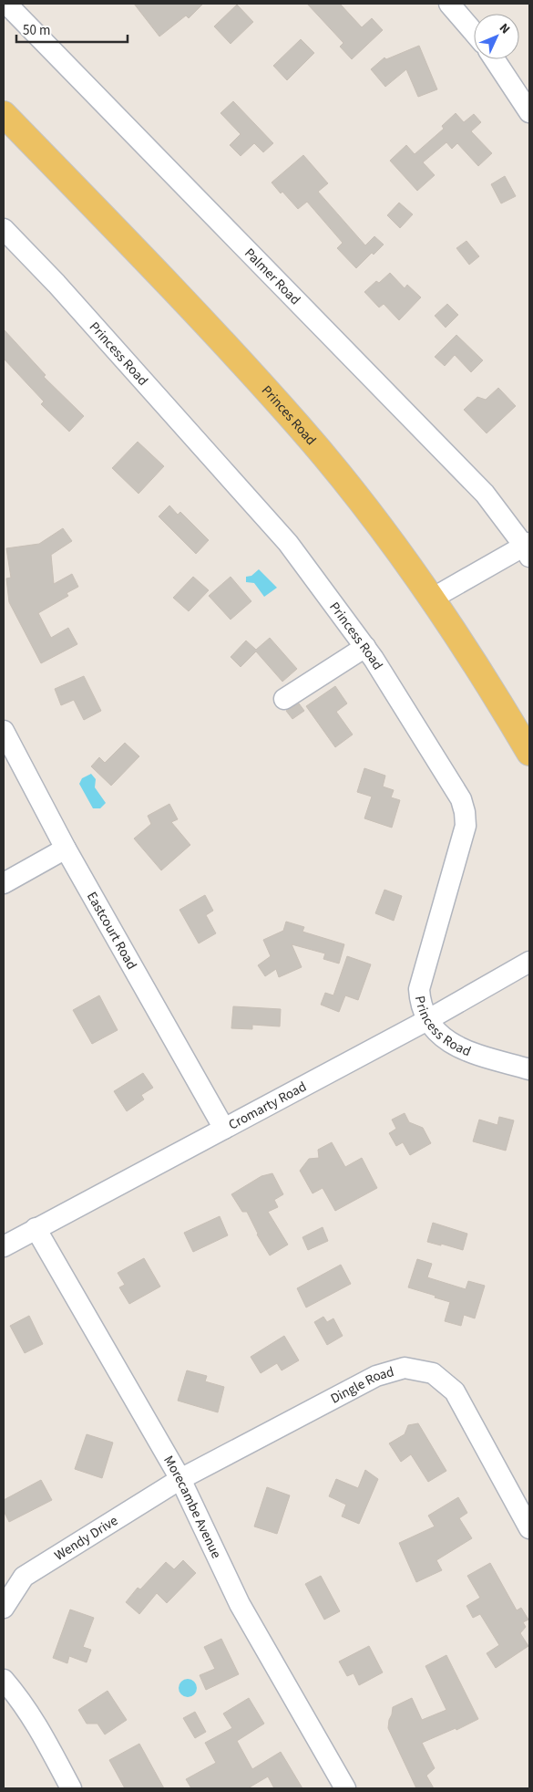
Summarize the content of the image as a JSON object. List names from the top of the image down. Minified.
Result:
{"streets":{"main road":["Princes Road"],"street":["Palmer Road","Princess Road","Eastcourt Road","Cromarty Road","Dingle Road","Morecambe Avenue","Wendy Drive"]},"crossings":[["Princess Road","Cromarty Road"],["Eastcourt Road","Cromarty Road"],["Cromarty Road","Morecambe Avenue"],["Dingle Road","Morecambe Avenue"],["Dingle Road","Wendy Drive"],["Morecambe Avenue","Wendy Drive"]],"scale_bar":"50 m","north":"top right"}
